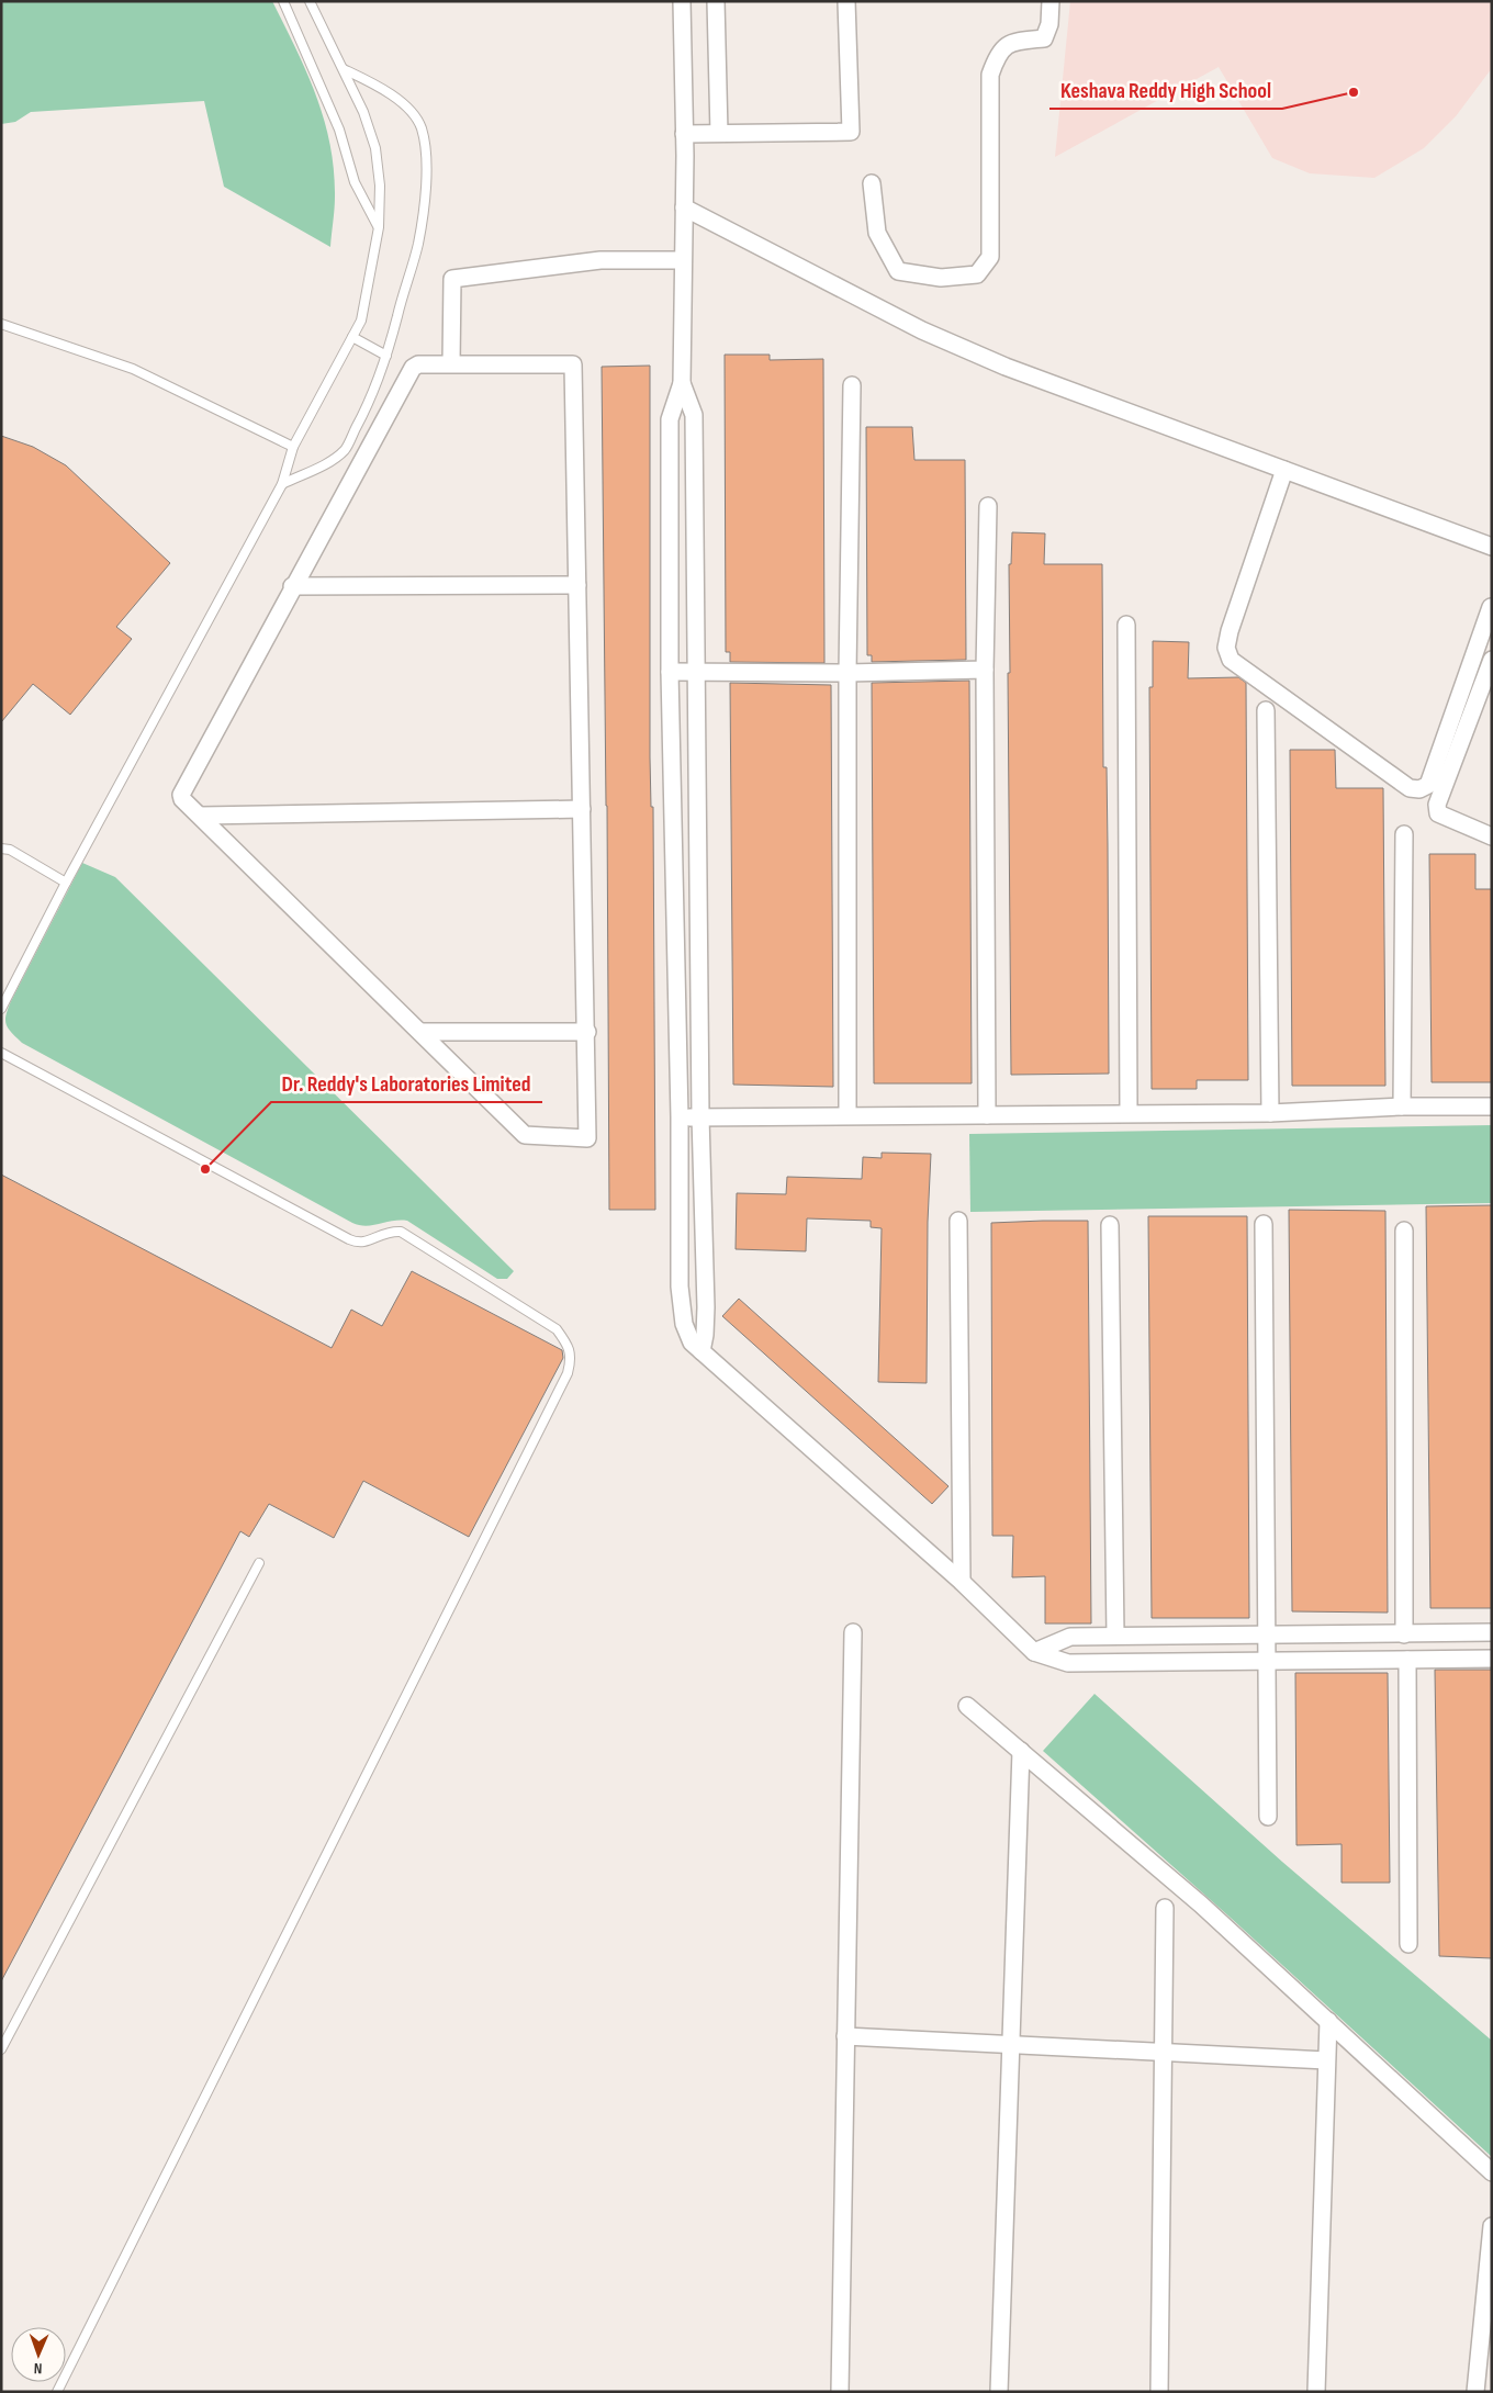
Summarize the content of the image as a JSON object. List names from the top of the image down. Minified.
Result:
{"places":["Keshava Reddy High School","Dr. Reddy's Laboratories Limited"],"north":"bottom"}
